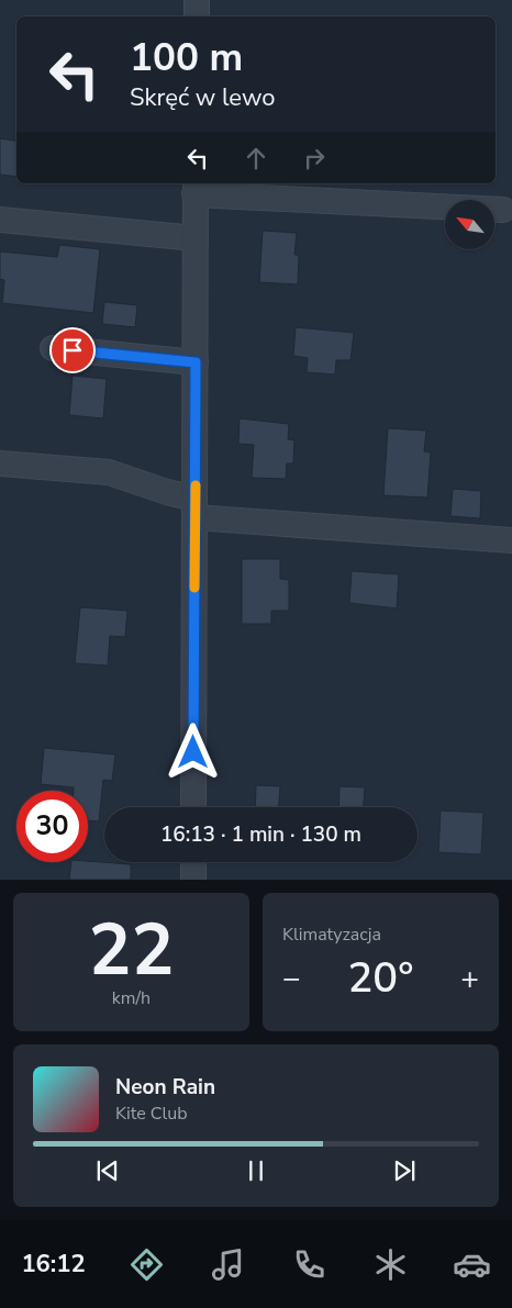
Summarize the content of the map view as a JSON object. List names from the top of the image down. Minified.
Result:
{"north":"top left","page":{"turn":["100 m","Skręć w lewo"],"limit":"30","trip":"16:13 · 1 min · 130 m","tile":[["22","km/h"],"Klimatyzacja"],"heat":["−","20°","+"],"song":["Neon Rain","Kite Club"],"tabs":"16:12"}}
